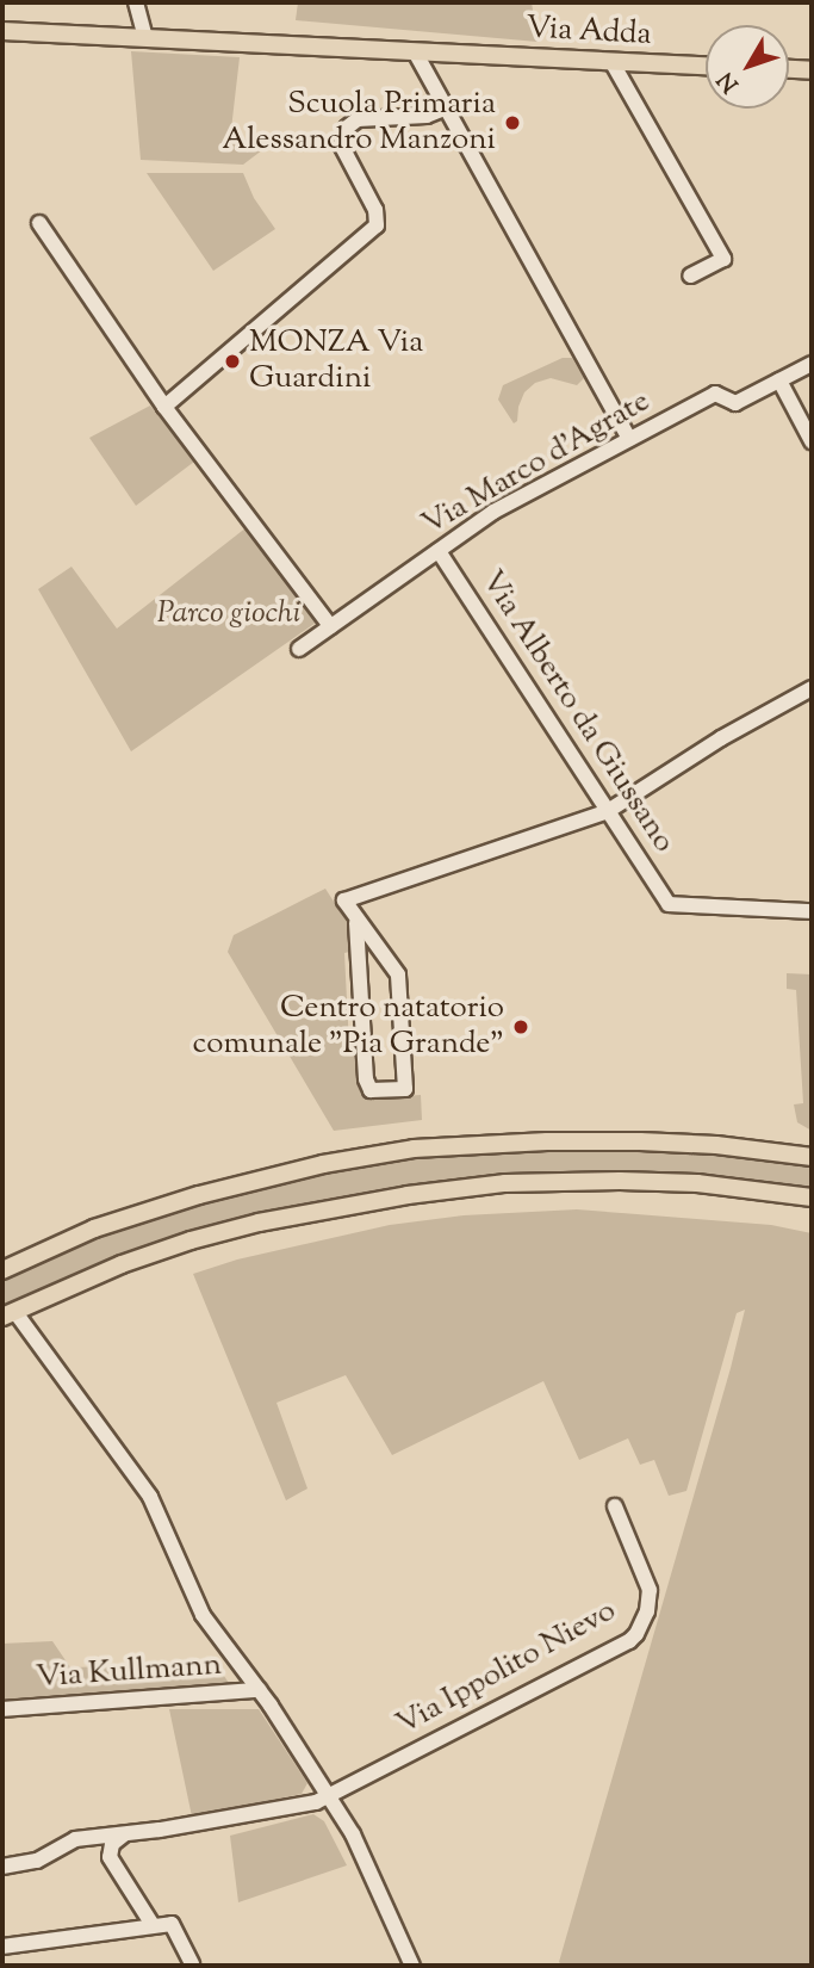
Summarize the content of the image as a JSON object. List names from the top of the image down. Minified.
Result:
{"streets":{"main road":["Via Adda"],"street":["Via Marco d'Agrate","Via Alberto da Giussano","Via Ippolito Nievo","Via Kullmann"]},"crossings":[["Via Marco d'Agrate","Via Alberto da Giussano"]],"parks":["Parco giochi"],"places":["Scuola Primaria Alessandro Manzoni","MONZA Via Guardini","Centro natatorio comunale \"Pia Grande\""],"north":"bottom left"}
